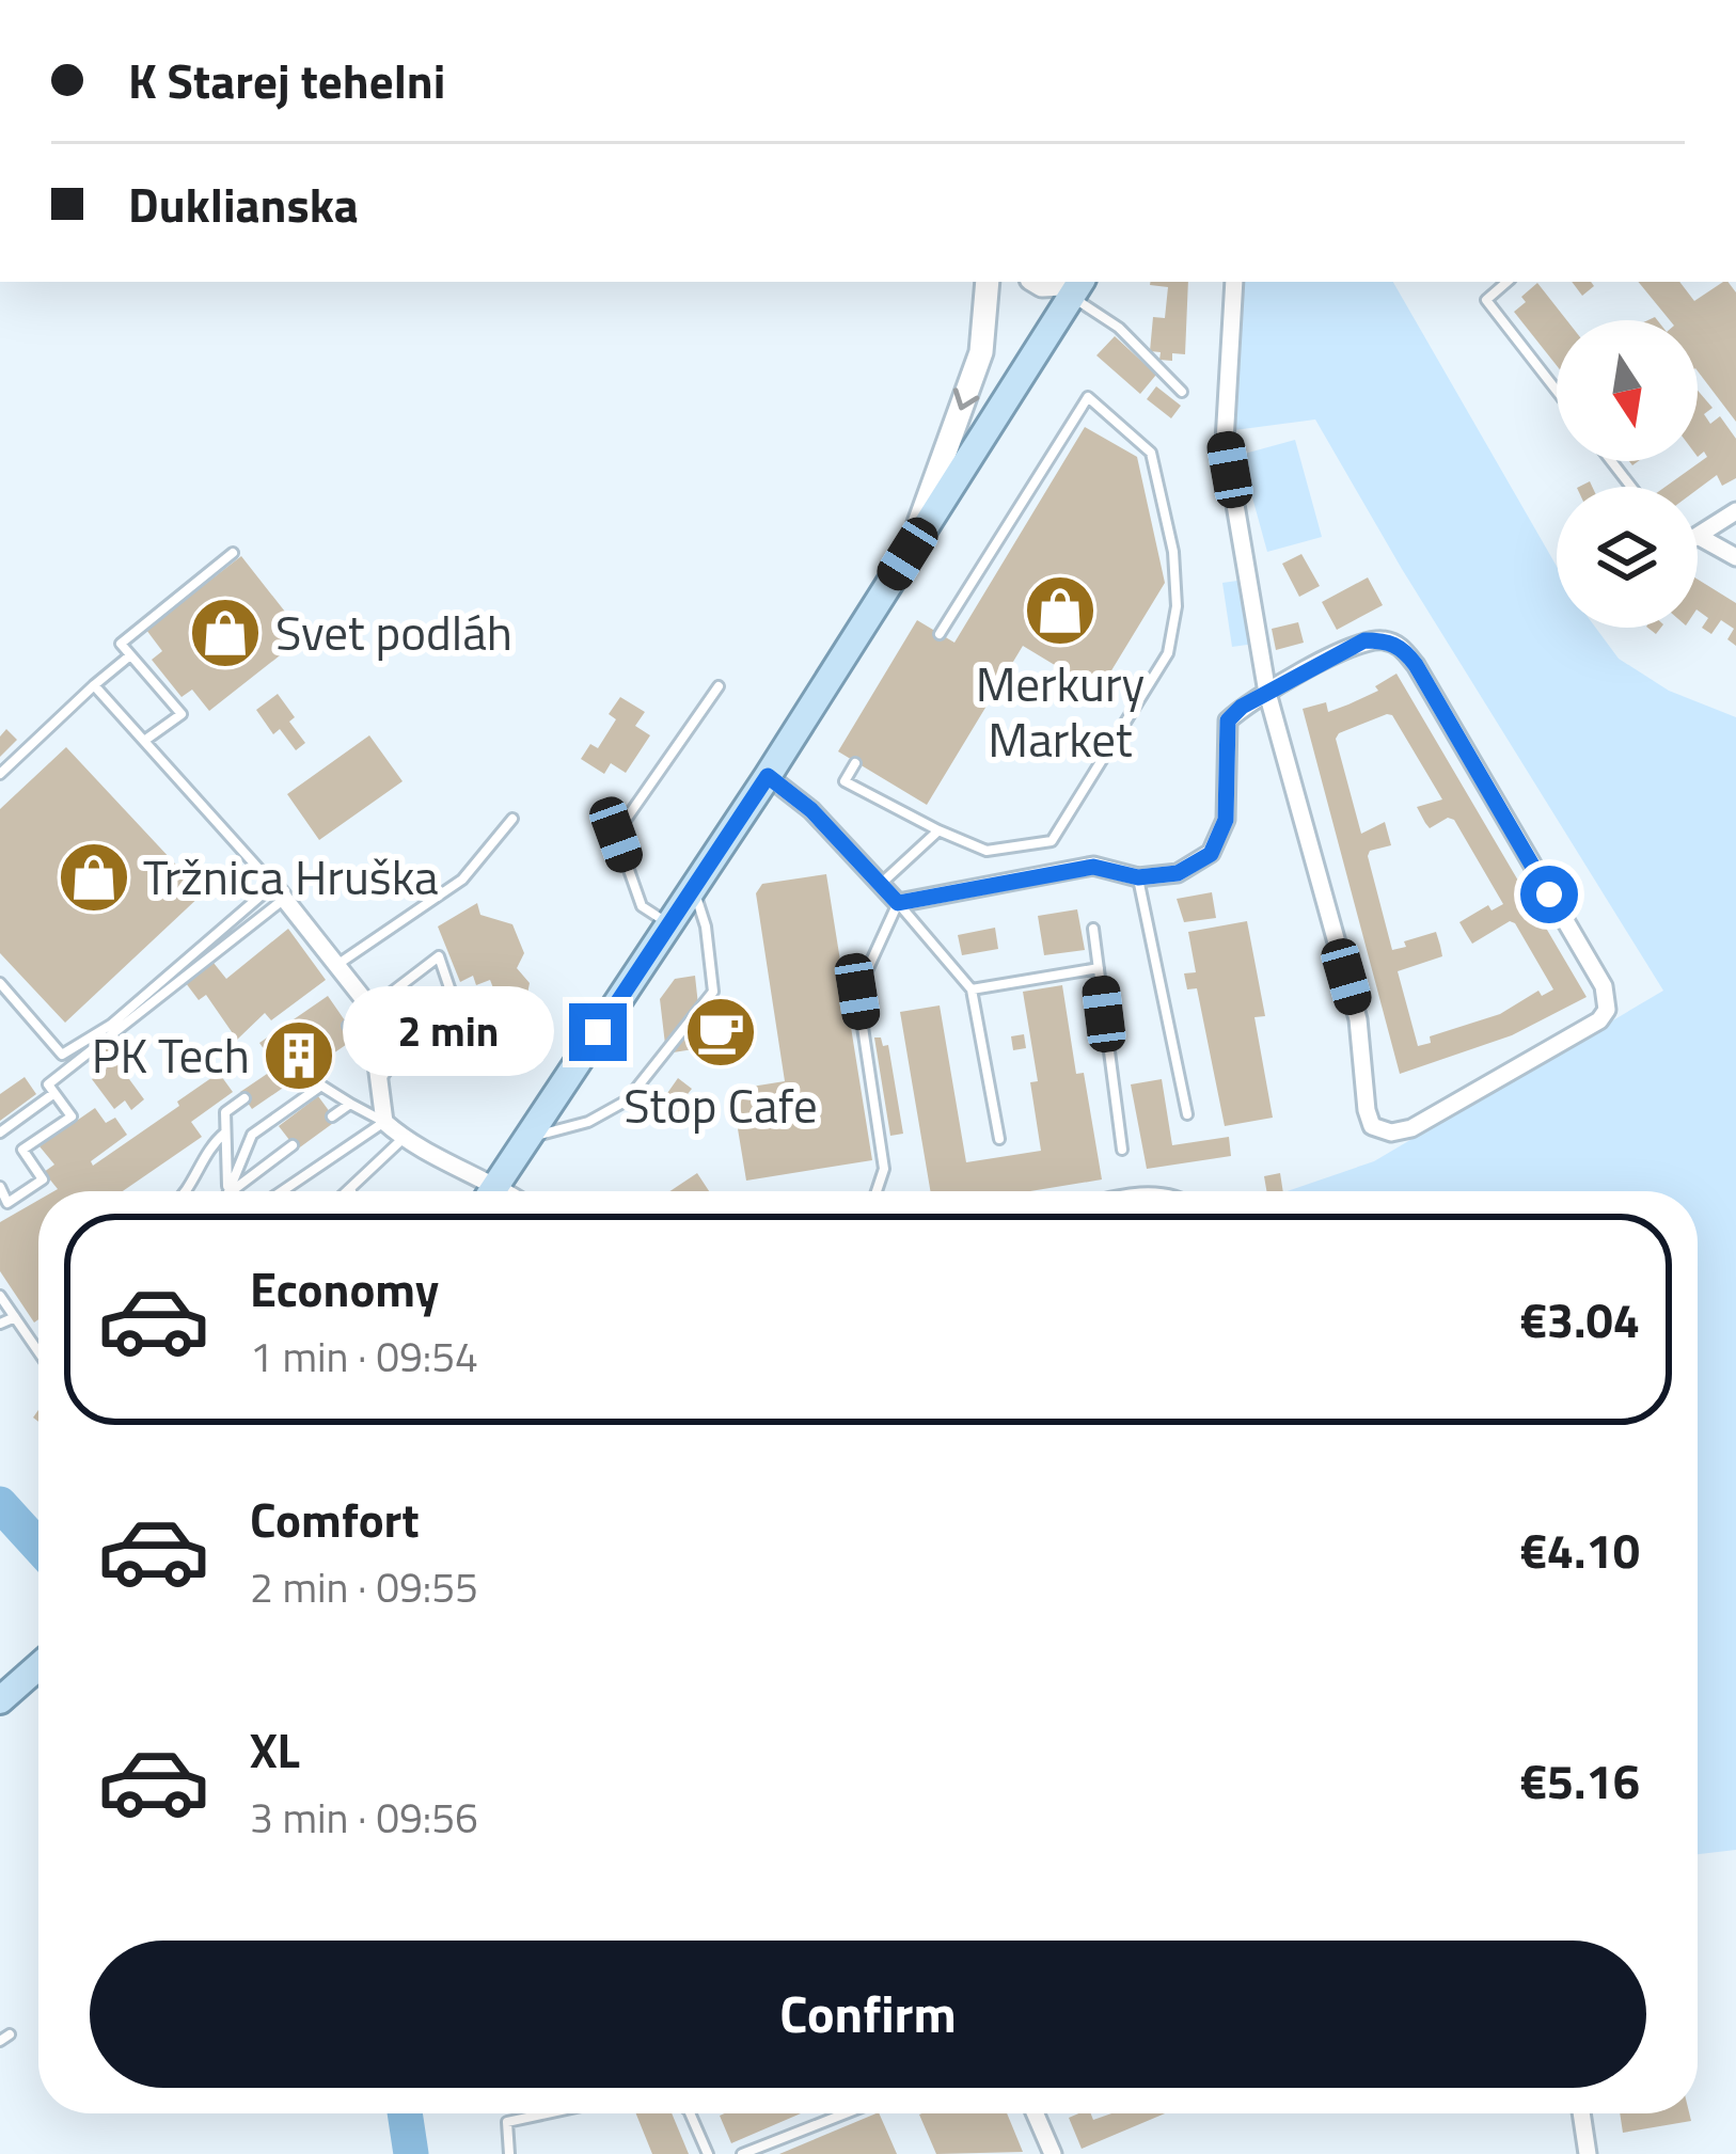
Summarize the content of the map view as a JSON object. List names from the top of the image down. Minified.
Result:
{"places":{"shop":["Merkury Market","Svet podláh","Tržnica Hruška"],"cafe":["Stop Cafe"],"building":["PK Tech"]},"north":"bottom","page":{"banner":["K Starej tehelni","Duklianska"],"bubble":"2 min","list":[{"name":"Economy","note":"1 min · 09:54","value":"€3.04"},{"name":"Comfort","note":"2 min · 09:55","value":"€4.10"},{"name":"XL","note":"3 min · 09:56","value":"€5.16"}],"buttons":"Confirm"}}
